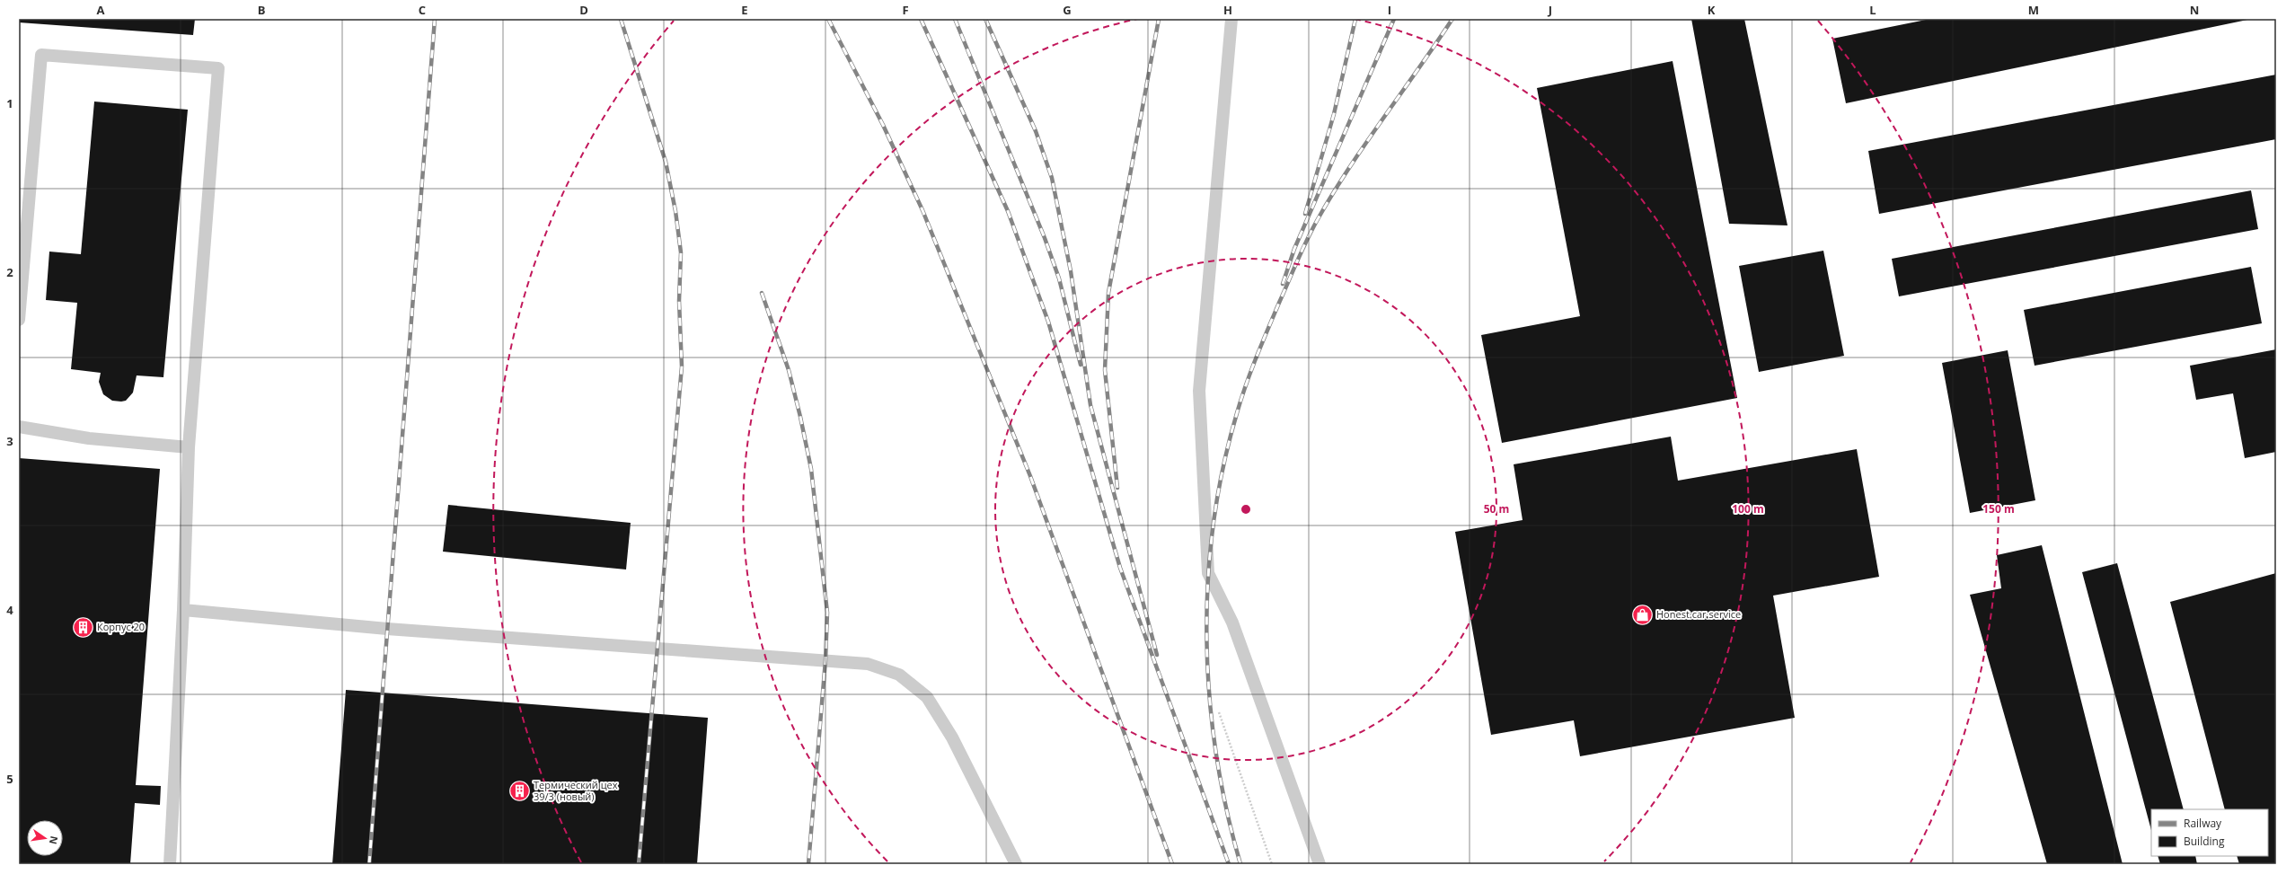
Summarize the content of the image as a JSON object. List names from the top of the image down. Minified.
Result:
{"places":{"shop":["Honest.car.service"],"building":["Корпус 20","Термический цех 39/3 (новый)"]},"legend":["Railway","Building"],"north":"right","grid":{"columns":["A","B","C","D","E","F","G","H","I","J","K","L","M","N"],"rows":["1","2","3","4","5"]},"rings":["50 m","100 m","150 m"]}
